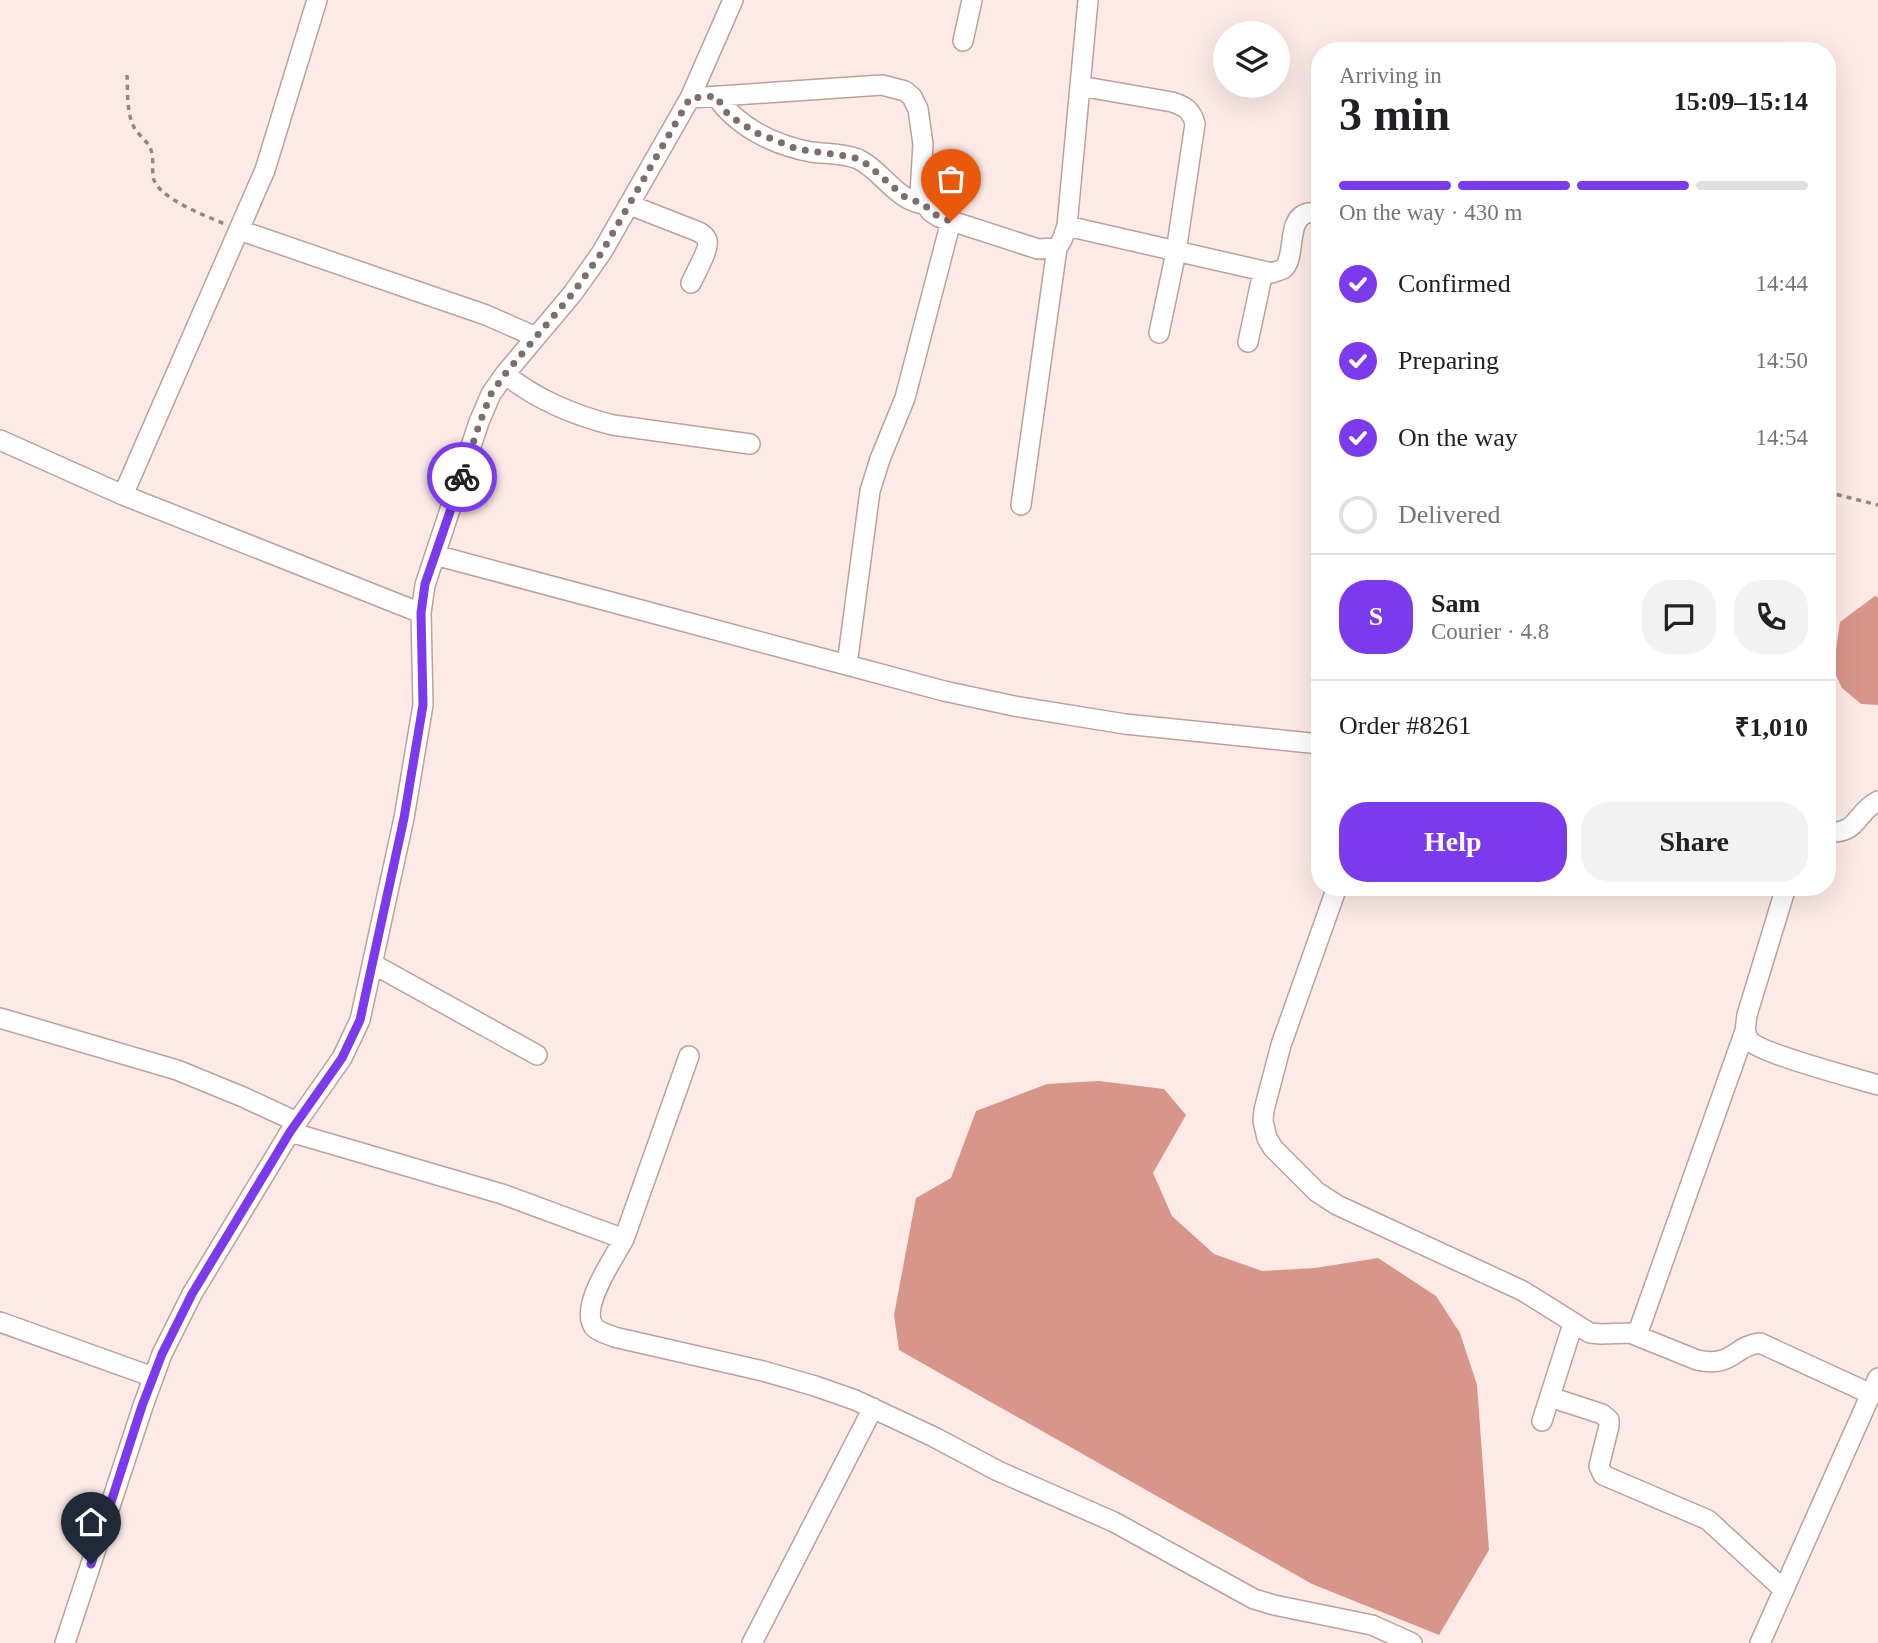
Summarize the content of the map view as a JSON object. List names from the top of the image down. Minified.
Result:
{"page":{"heading":["3 min","Arriving in","15:09–15:14"],"panel":["Sam","Courier · 4.8","Order #8261","₹1,010"],"bar":"On the way · 430 m","list":[["Confirmed","14:44"],["Preparing","14:50"],["On the way","14:54"],"Delivered"],"round":"S","buttons":["Help","Share"]}}
